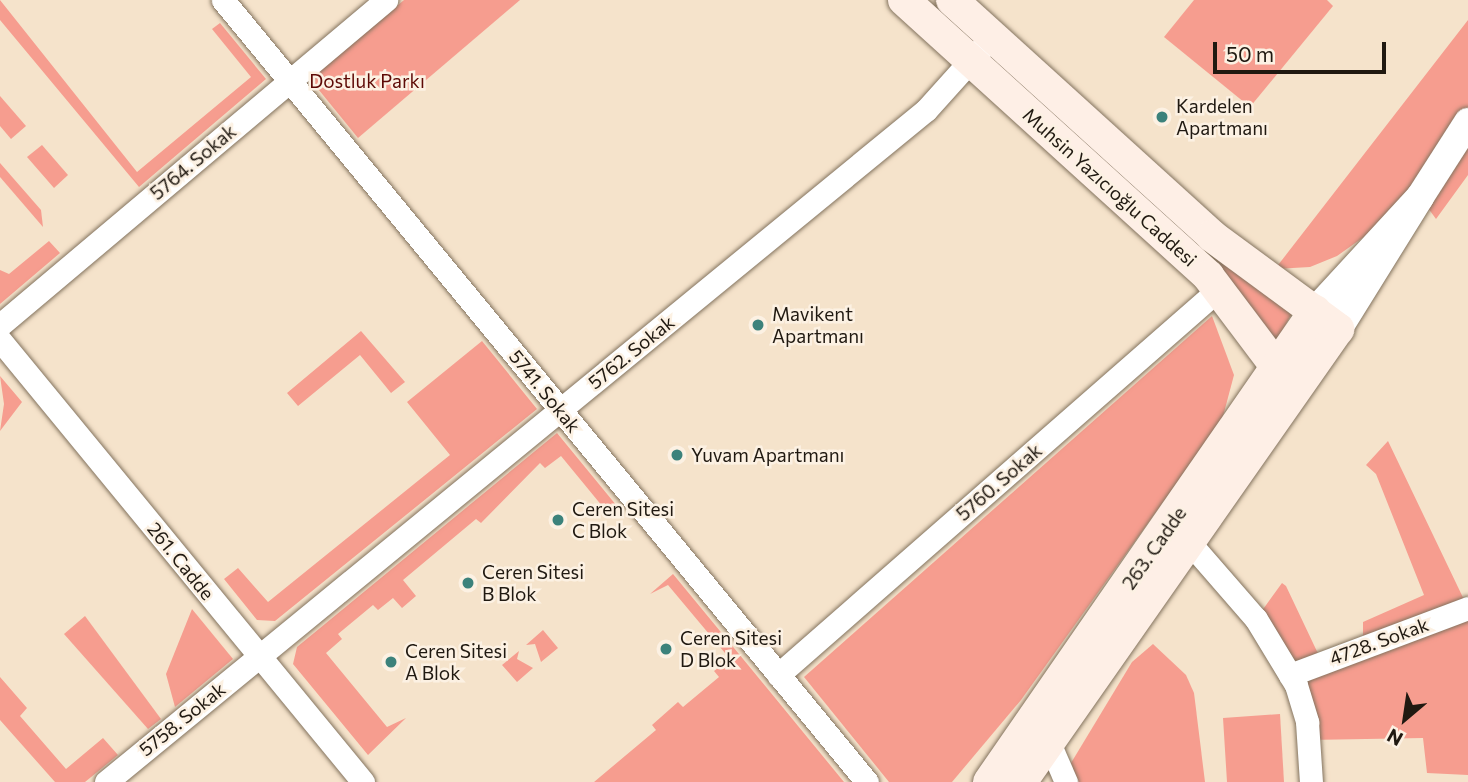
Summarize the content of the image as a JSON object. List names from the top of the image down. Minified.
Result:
{"streets":{"main road":["Muhsin Yazıcıoğlu Caddesi","263. Cadde"],"street":["5764. Sokak","5762. Sokak","5741. Sokak","5760. Sokak","261. Cadde","4728. Sokak","5758. Sokak"]},"crossings":[["5764. Sokak","5741. Sokak"],["Muhsin Yazıcıoğlu Caddesi","5762. Sokak"],["Muhsin Yazıcıoğlu Caddesi","5760. Sokak"],["Muhsin Yazıcıoğlu Caddesi","263. Cadde"],["5762. Sokak","5741. Sokak"],["5762. Sokak","261. Cadde"],["5762. Sokak","5758. Sokak"],["5741. Sokak","5760. Sokak"],["261. Cadde","5758. Sokak"]],"parks":["Dostluk Parkı"],"places":["Kardelen Apartmanı","Mavikent Apartmanı","Yuvam Apartmanı","Ceren Sitesi C Blok","Ceren Sitesi B Blok","Ceren Sitesi D Blok","Ceren Sitesi A Blok"],"scale_bar":"50 m","north":"bottom left"}
